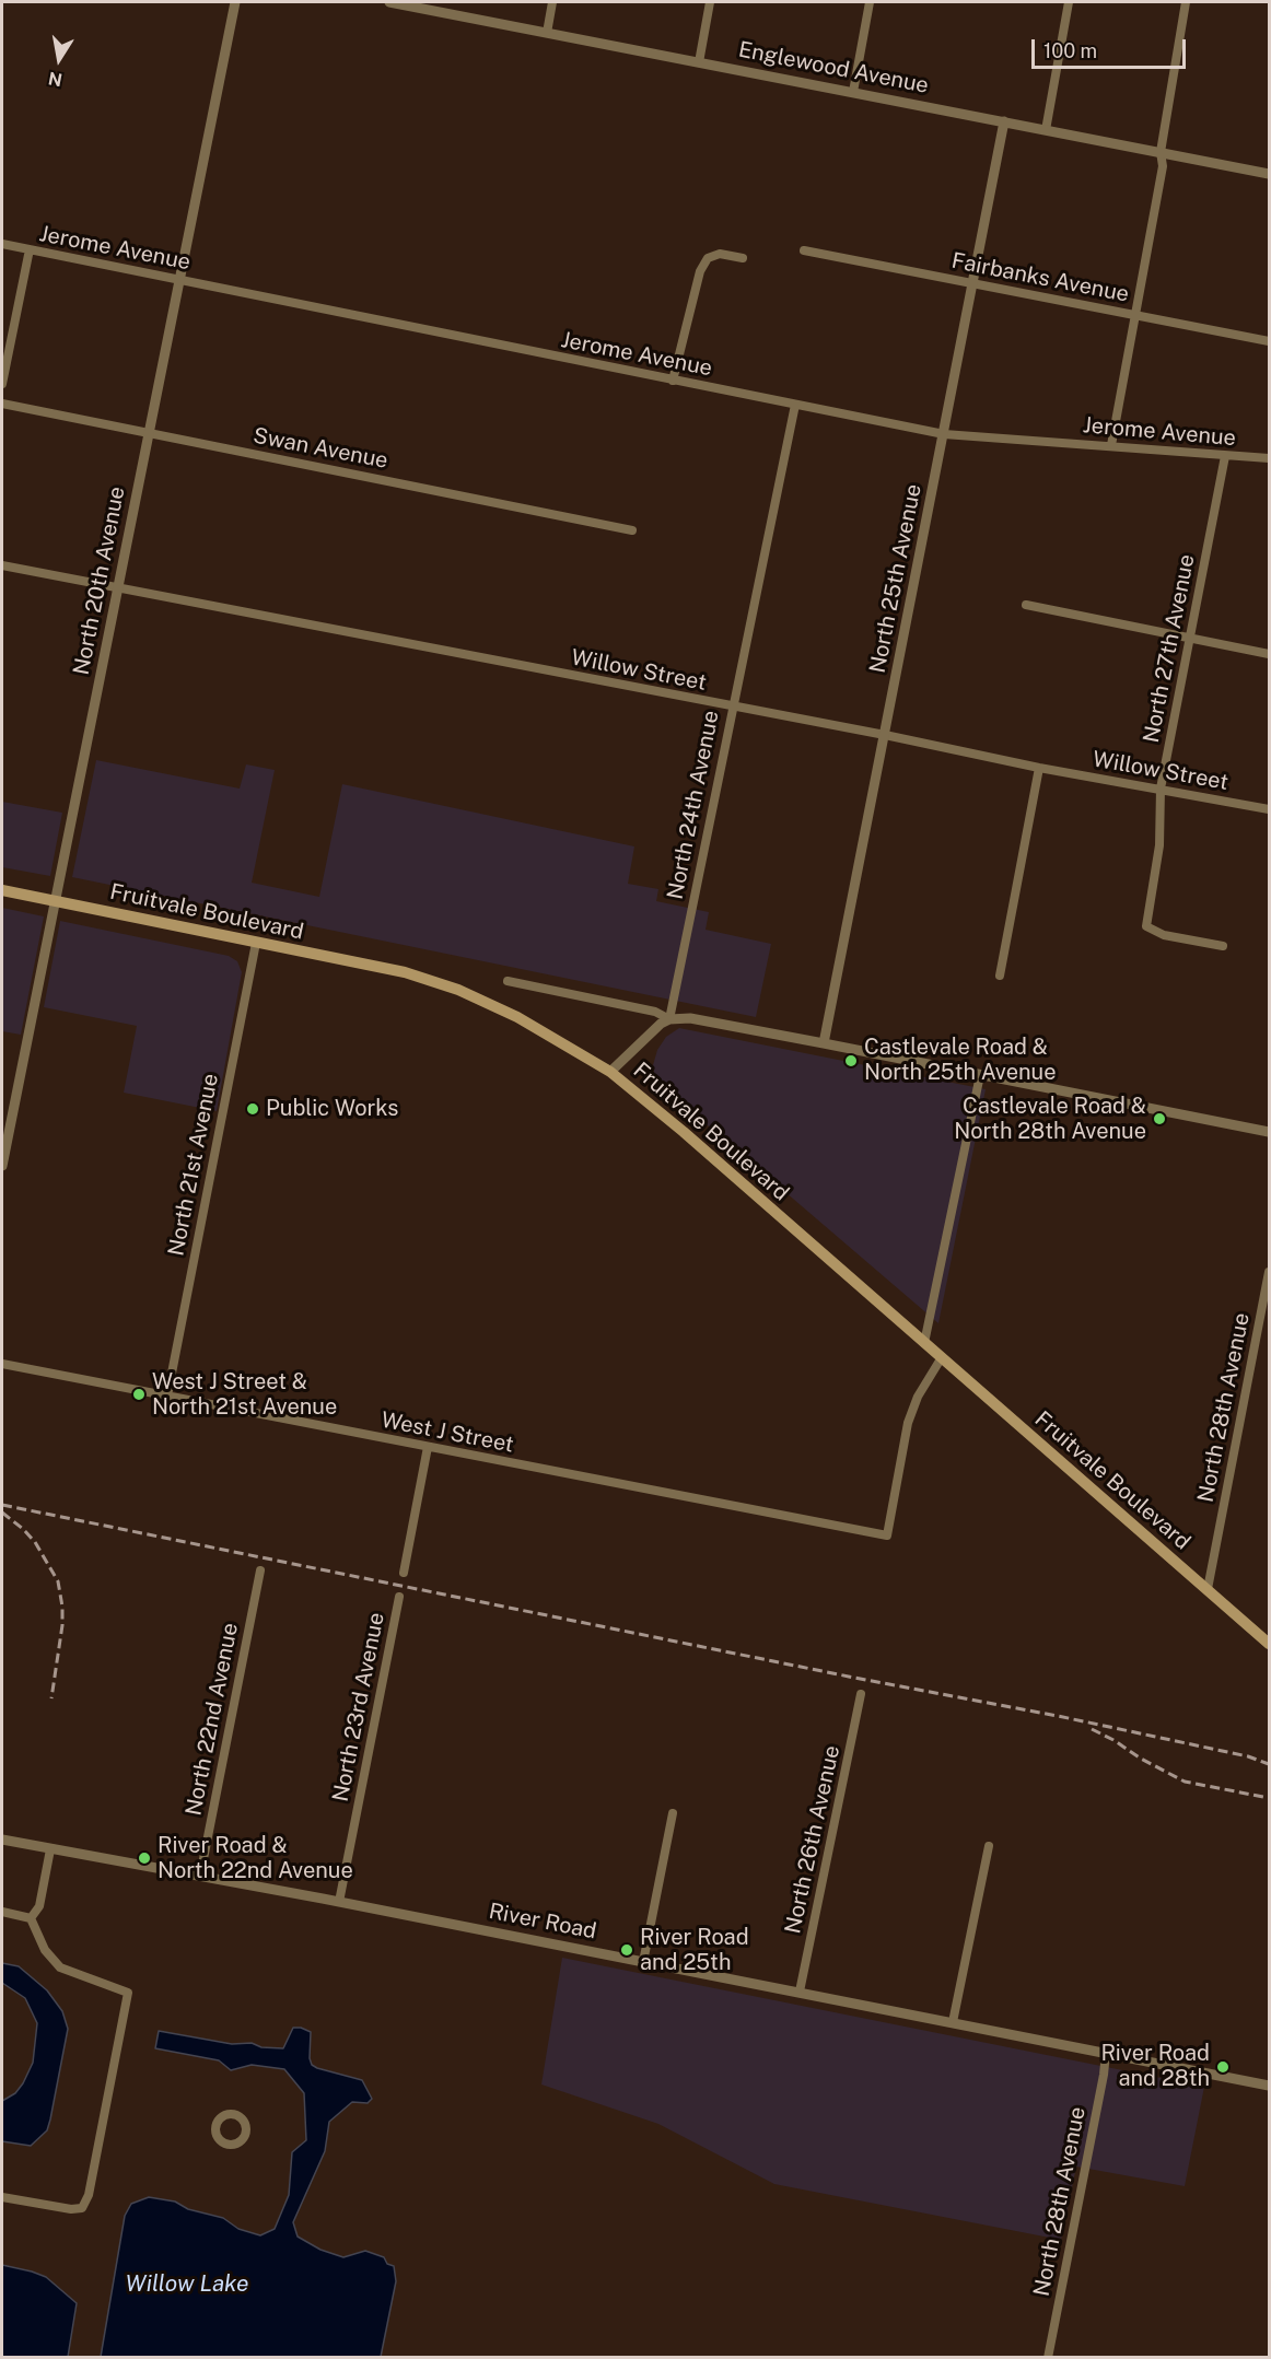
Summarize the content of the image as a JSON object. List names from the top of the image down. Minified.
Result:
{"streets":{"main road":["Fruitvale Boulevard"],"street":["Englewood Avenue","Jerome Avenue","Fairbanks Avenue","Swan Avenue","North 25th Avenue","North 20th Avenue","North 27th Avenue","Willow Street","North 24th Avenue","North 21st Avenue","North 28th Avenue","West J Street","North 23rd Avenue","North 22nd Avenue","North 26th Avenue","River Road"]},"crossings":[["Englewood Avenue","North 25th Avenue"],["Jerome Avenue","North 25th Avenue"],["Jerome Avenue","North 20th Avenue"],["Jerome Avenue","North 27th Avenue"],["Jerome Avenue","North 24th Avenue"],["Fairbanks Avenue","North 25th Avenue"],["Swan Avenue","North 20th Avenue"],["North 25th Avenue","Willow Street"],["North 20th Avenue","Willow Street"],["North 20th Avenue","Fruitvale Boulevard"],["North 27th Avenue","Willow Street"],["Willow Street","North 24th Avenue"],["Fruitvale Boulevard","North 21st Avenue"],["Fruitvale Boulevard","North 28th Avenue"],["Fruitvale Boulevard","West J Street"],["North 21st Avenue","West J Street"],["North 28th Avenue","River Road"],["North 23rd Avenue","River Road"],["North 22nd Avenue","River Road"],["North 26th Avenue","River Road"]],"water":["Willow Lake"],"places":["Castlevale Road & North 25th Avenue","Public Works","Castlevale Road & North 28th Avenue","West J Street & North 21st Avenue","River Road & North 22nd Avenue","River Road and 25th","River Road and 28th"],"scale_bar":"100 m","north":"bottom"}
